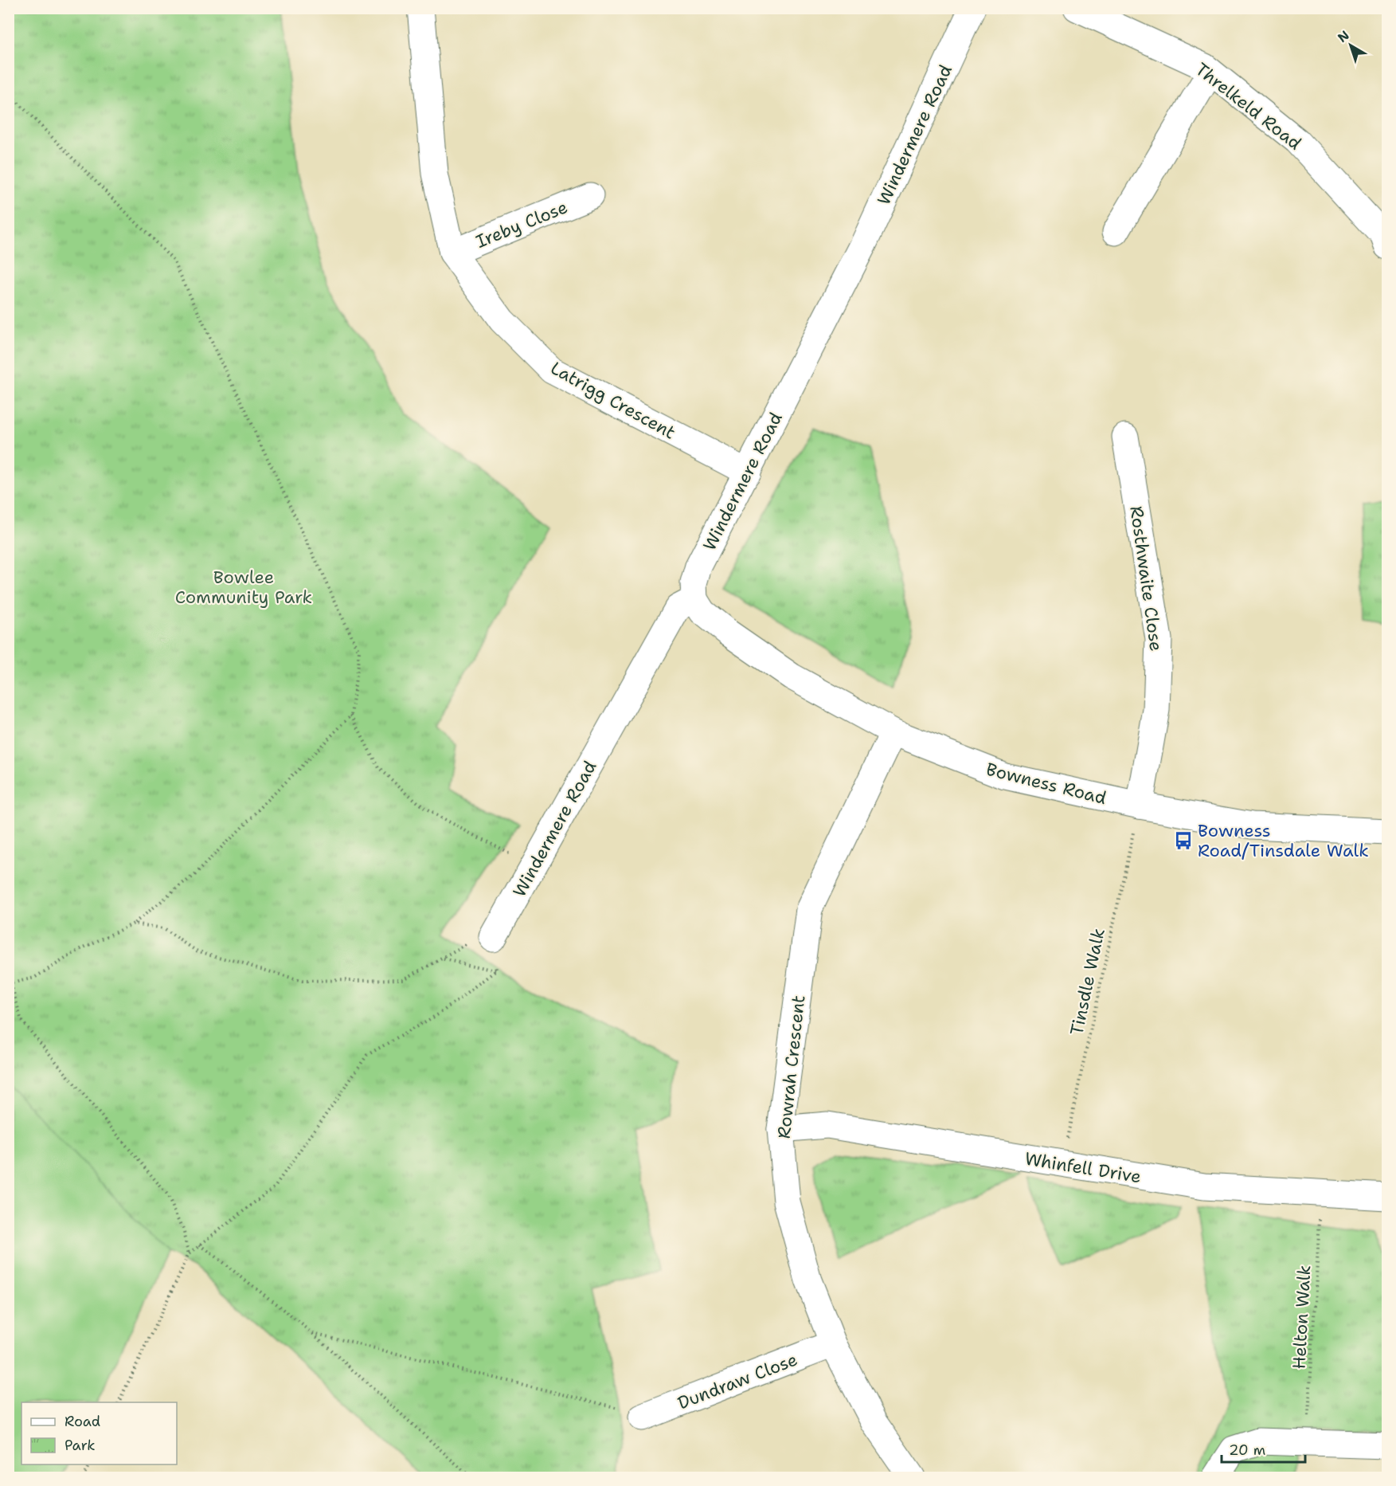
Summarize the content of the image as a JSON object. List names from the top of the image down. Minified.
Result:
{"streets":{"street":["Threlkeld Road","Windermere Road","Ireby Close","Latrigg Crescent","Rosthwaite Close","Bowness Road","Rowrah Crescent","Whinfell Drive","Dundraw Close"],"path":["Tinsdle Walk","Helton Walk"]},"crossings":[["Windermere Road","Latrigg Crescent"],["Windermere Road","Bowness Road"],["Ireby Close","Latrigg Crescent"],["Rosthwaite Close","Bowness Road"],["Rosthwaite Close","Tinsdle Walk"],["Bowness Road","Tinsdle Walk"],["Bowness Road","Rowrah Crescent"],["Tinsdle Walk","Whinfell Drive"],["Rowrah Crescent","Whinfell Drive"],["Rowrah Crescent","Dundraw Close"],["Whinfell Drive","Helton Walk"]],"parks":["Bowlee Community Park"],"places":{"bus stop":["Bowness Road/Tinsdale Walk"]},"legend":["Road","Park"],"scale_bar":"20 m","north":"top left"}
